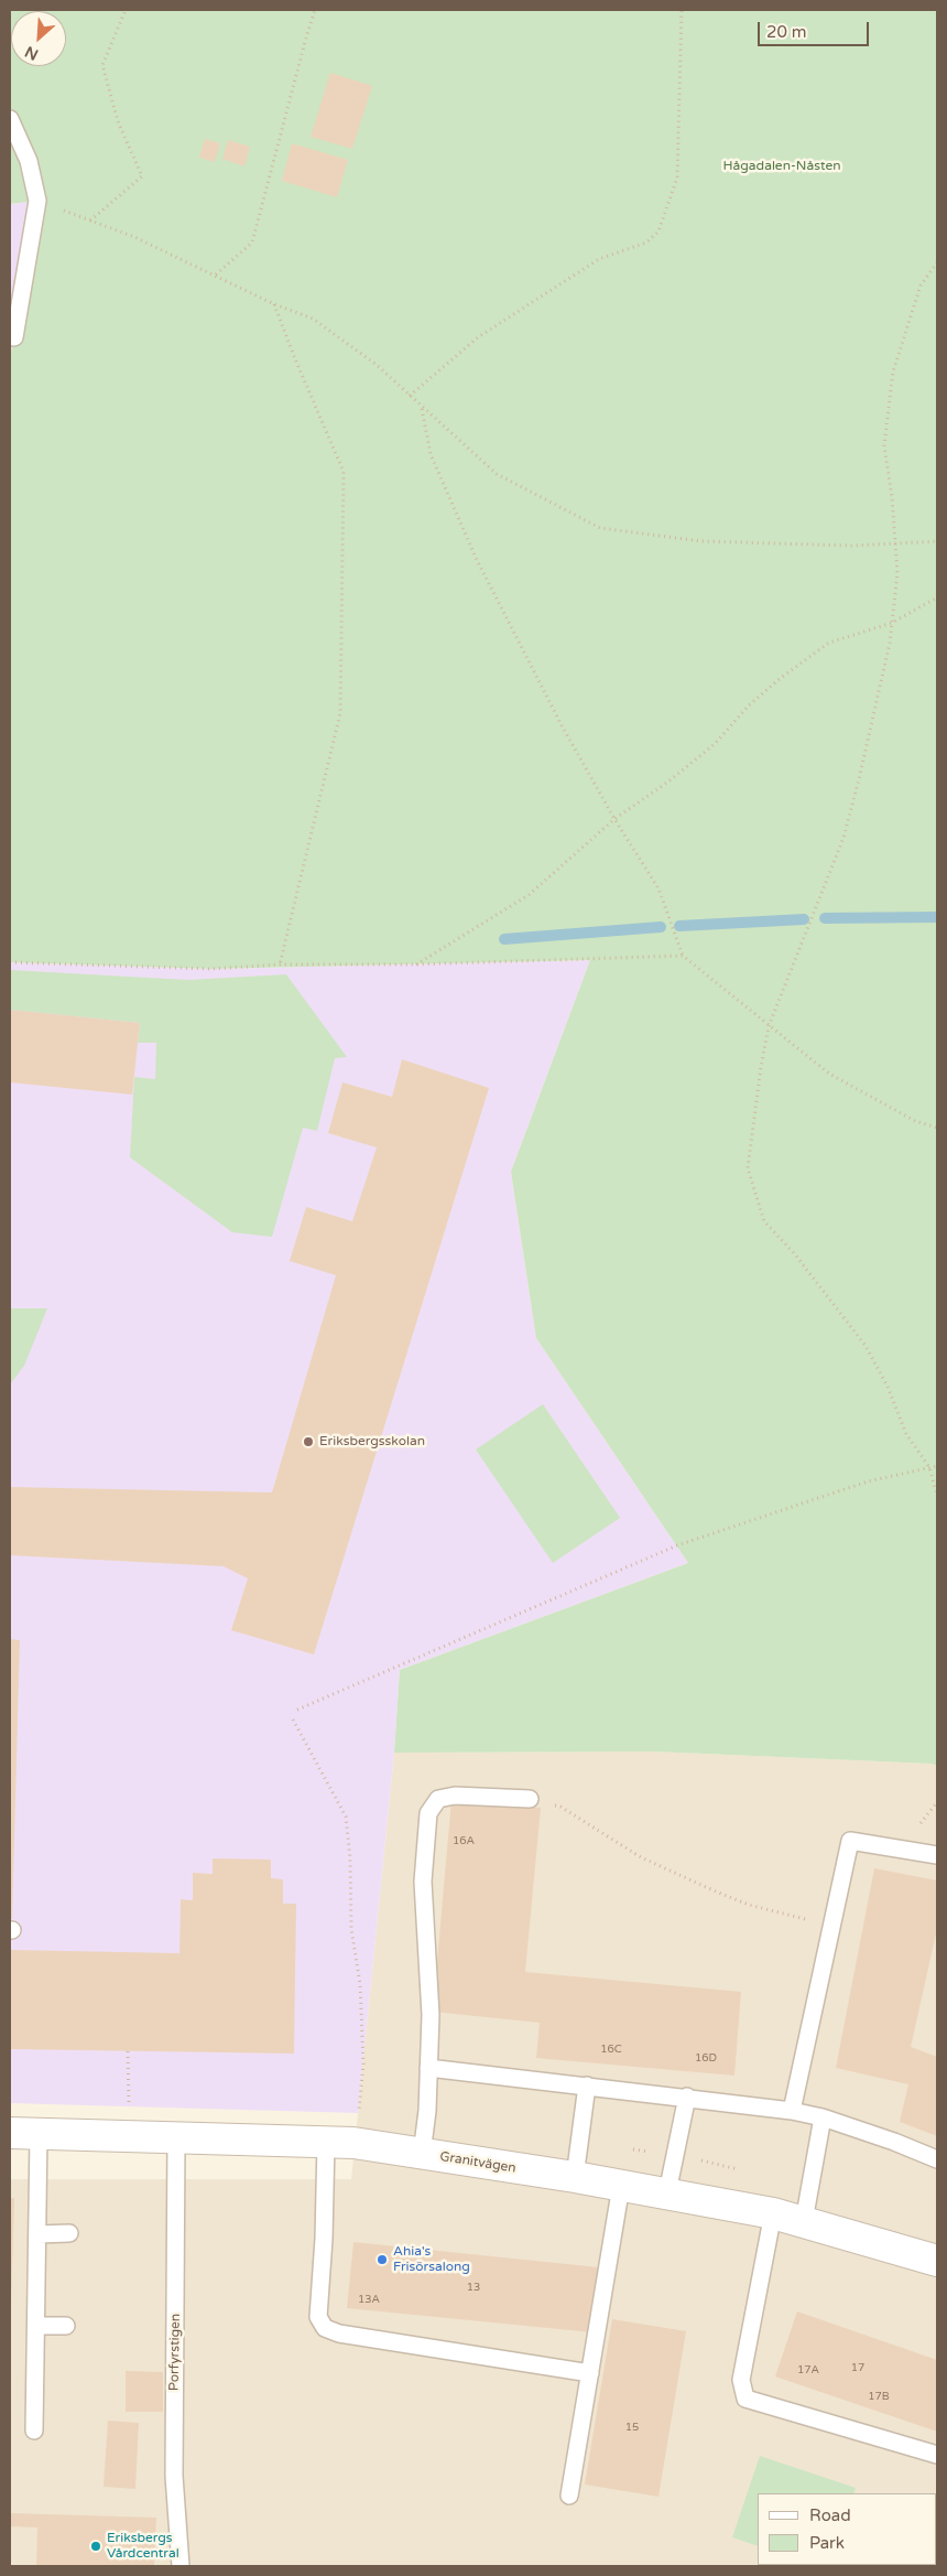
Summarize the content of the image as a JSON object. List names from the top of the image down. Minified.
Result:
{"streets":{"street":["Granitvägen"],"lane":["Porfyrstigen"]},"crossings":[["Granitvägen","Porfyrstigen"]],"parks":["Hågadalen-Nåsten"],"places":["Eriksbergsskolan","Ahia's Frisörsalong","Eriksbergs Vårdcentral"],"house_numbers":["16A","16C","16D","13","13A","17","17A","17B","15"],"legend":["Road","Park"],"scale_bar":"20 m","north":"bottom left"}
